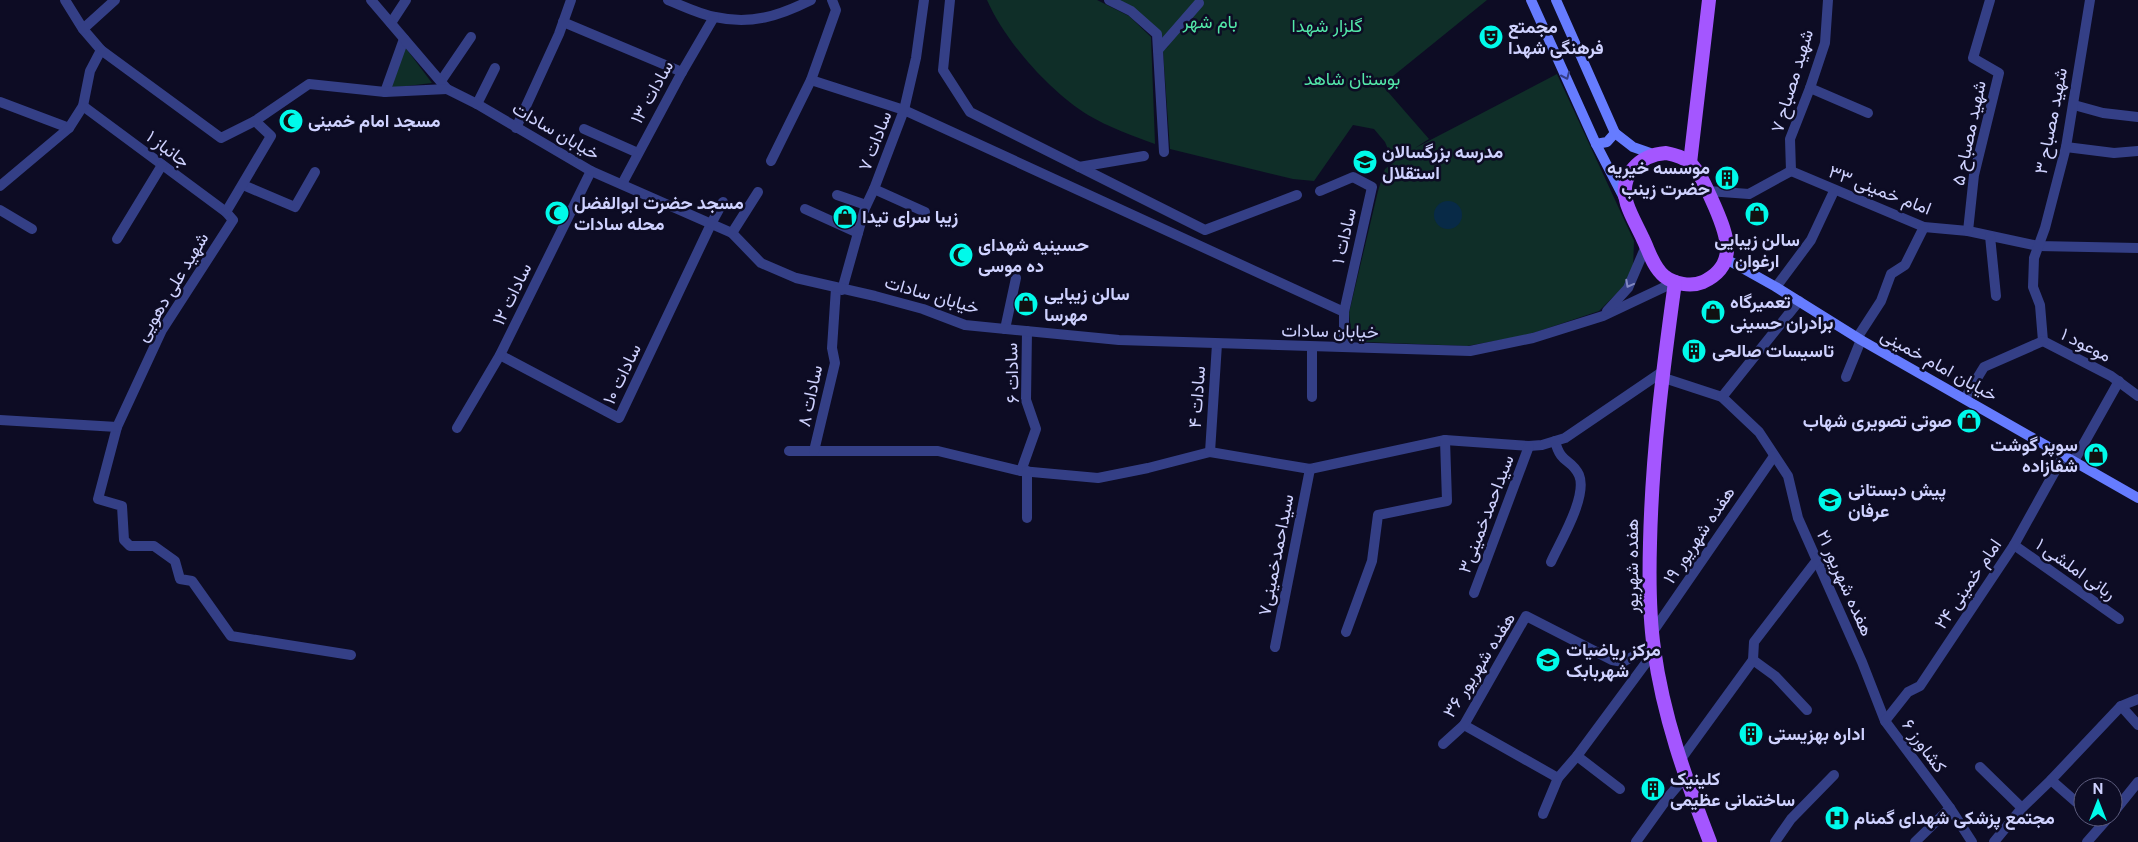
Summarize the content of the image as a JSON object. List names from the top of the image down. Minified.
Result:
{"streets":{"main road":["خیابان امام خمینی","هفده شهریور"],"street":["شهید مصباح ۷","سادات ۱۳","شهید مصباح ۳","خیابان سادات","شهید مصباح ۵","سادات ۷","جانباز ۱","امام خمینی ۳۳","سادات ۱","شهید علی دهویی","سادات ۱۲","موعود ۱","سادات ۶","سادات ۱۰","سادات ۸","سادات ۴","سیداحمدخمینی۳","هفده شهریور ۱۹","سیداحمدخمینی۷","ربانی املشی ۱","هفده شهریور ۲۱","امام خمینی ۲۴","هفده شهریور ۳۶","کشاورز ۶"]},"crossings":[["شهید مصباح ۷","امام خمینی ۳۳"],["سادات ۱۳","خیابان سادات"],["شهید مصباح ۳","امام خمینی ۳۳"],["شهید مصباح ۳","موعود ۱"],["خیابان سادات","سادات ۷"],["خیابان سادات","سادات ۱"],["خیابان سادات","سادات ۱۲"],["خیابان سادات","خیابان امام خمینی"],["خیابان سادات","سادات ۶"],["خیابان سادات","سادات ۱۰"],["خیابان سادات","سادات ۸"],["خیابان سادات","سادات ۴"],["خیابان سادات","هفده شهریور"],["شهید مصباح ۵","امام خمینی ۳۳"],["سادات ۷","سادات ۸"],["جانباز ۱","شهید علی دهویی"],["سادات ۱۲","سادات ۱۰"],["خیابان امام خمینی","هفده شهریور"],["خیابان امام خمینی","امام خمینی ۲۴"],["هفده شهریور ۱۹","هفده شهریور"],["هفده شهریور ۱۹","هفده شهریور ۲۱"],["هفده شهریور ۱۹","هفده شهریور ۳۶"],["هفده شهریور","هفده شهریور ۲۱"],["هفده شهریور","هفده شهریور ۳۶"],["ربانی املشی ۱","امام خمینی ۲۴"],["هفده شهریور ۲۱","کشاورز ۶"],["امام خمینی ۲۴","کشاورز ۶"]],"parks":["بام شهر","گلزار شهدا","بوستان شاهد"],"places":{"theatre":["مجمتع فرهنگی شهدا"],"mosque":["مسجد امام خمینی","مسجد حضرت ابوالفضل محله سادات","حسینیه شهدای ده موسی"],"school or university":["مدرسه بزرگسالان استقلال","پیش دبستانی عرفان","مرکز ریاضیات شهربابک"],"building":["موسسه خیریه حضرت زینب","تاسیسات صالحی","اداره بهزیستی","کلینیک ساختمانی عظیمی"],"shop":["سالن زیبایی ارغوان","زیبا سرای تیدا","سالن زیبایی مهرسا","تعمیرگاه برادران حسینی","صوتی تصویری شهاب","سوپر گوشت شفازاده"],"hospital":["مجتمع پزشکی شهدای گمنام"]},"north":"top"}
